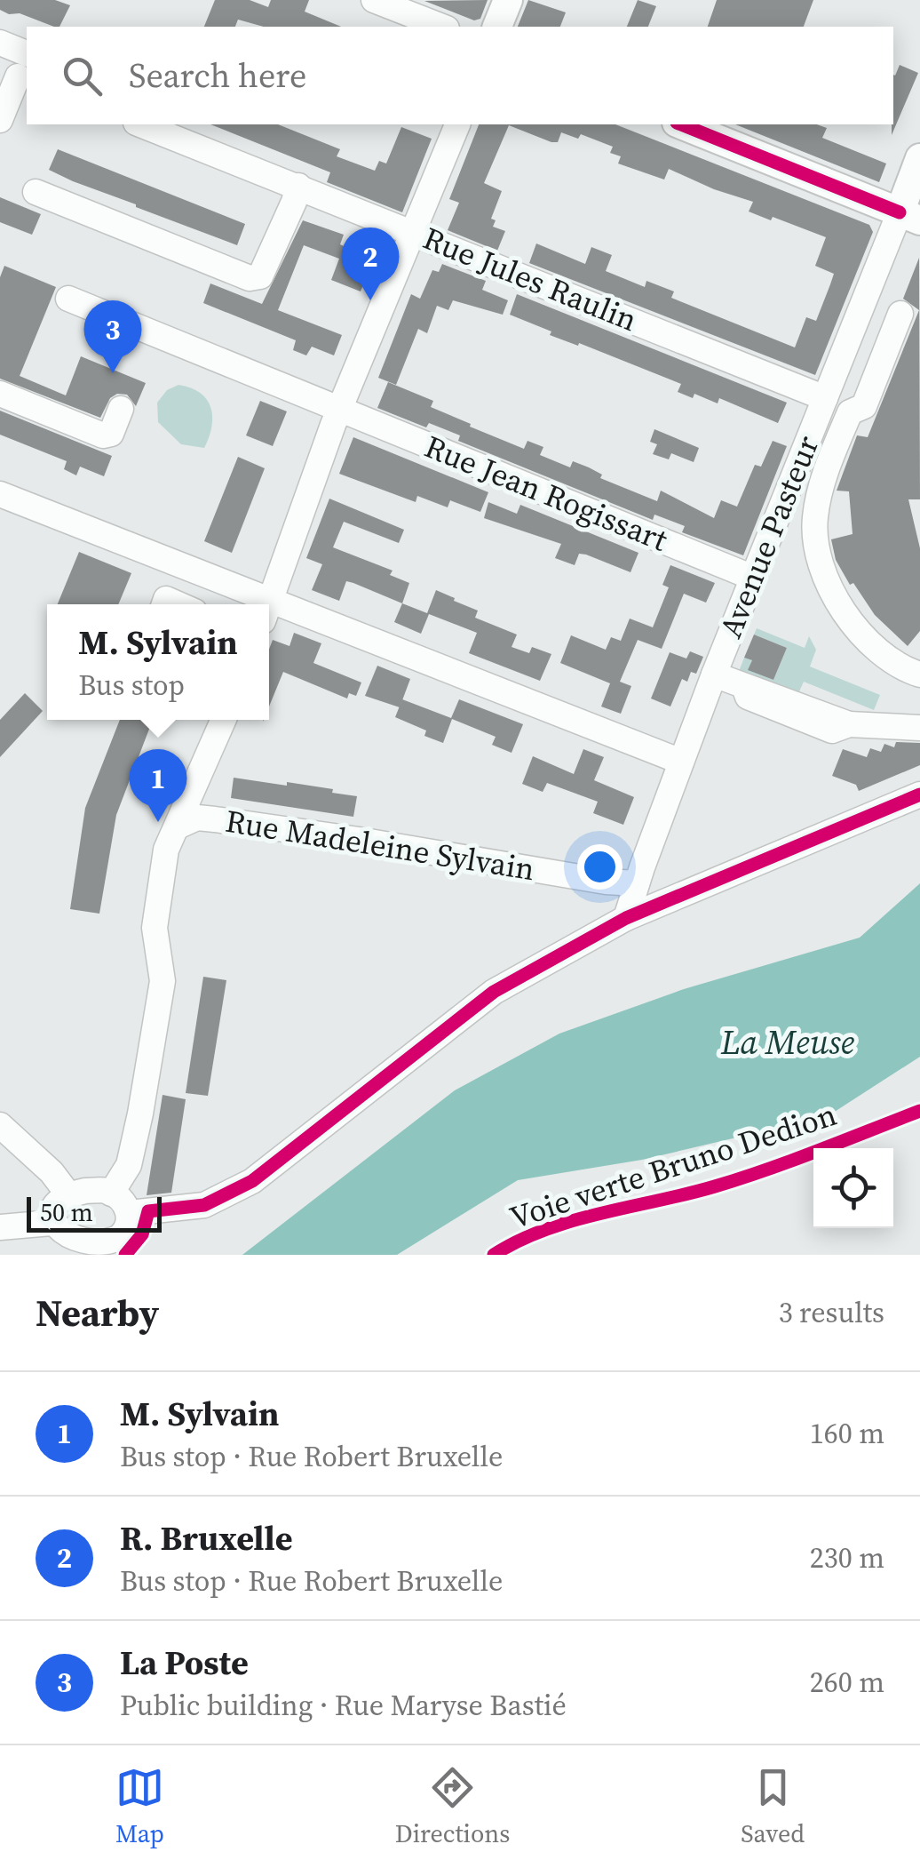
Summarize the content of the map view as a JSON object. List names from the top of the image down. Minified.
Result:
{"streets":{"main road":["Avenue Pasteur"],"street":["Rue Jules Raulin","Rue Jean Rogissart","Rue Madeleine Sylvain"],"cycle path":["Voie verte Bruno Dedion"]},"crossings":[["Rue Jules Raulin","Avenue Pasteur"],["Rue Jean Rogissart","Avenue Pasteur"],["Avenue Pasteur","Rue Madeleine Sylvain"]],"water":["La Meuse"],"scale_bar":"50 m","page":{"search":"Search here","pins":["2","3","1"],"popup":["M. Sylvain","Bus stop"],"scale":"50 m","heading":["Nearby","3 results"],"list":[{"mark":"1","name":"M. Sylvain","note":"Bus stop · Rue Robert Bruxelle","value":"160 m"},{"mark":"2","name":"R. Bruxelle","note":"Bus stop · Rue Robert Bruxelle","value":"230 m"},{"mark":"3","name":"La Poste","note":"Public building · Rue Maryse Bastié","value":"260 m"}],"nav":["Map","Directions","Saved"]}}
